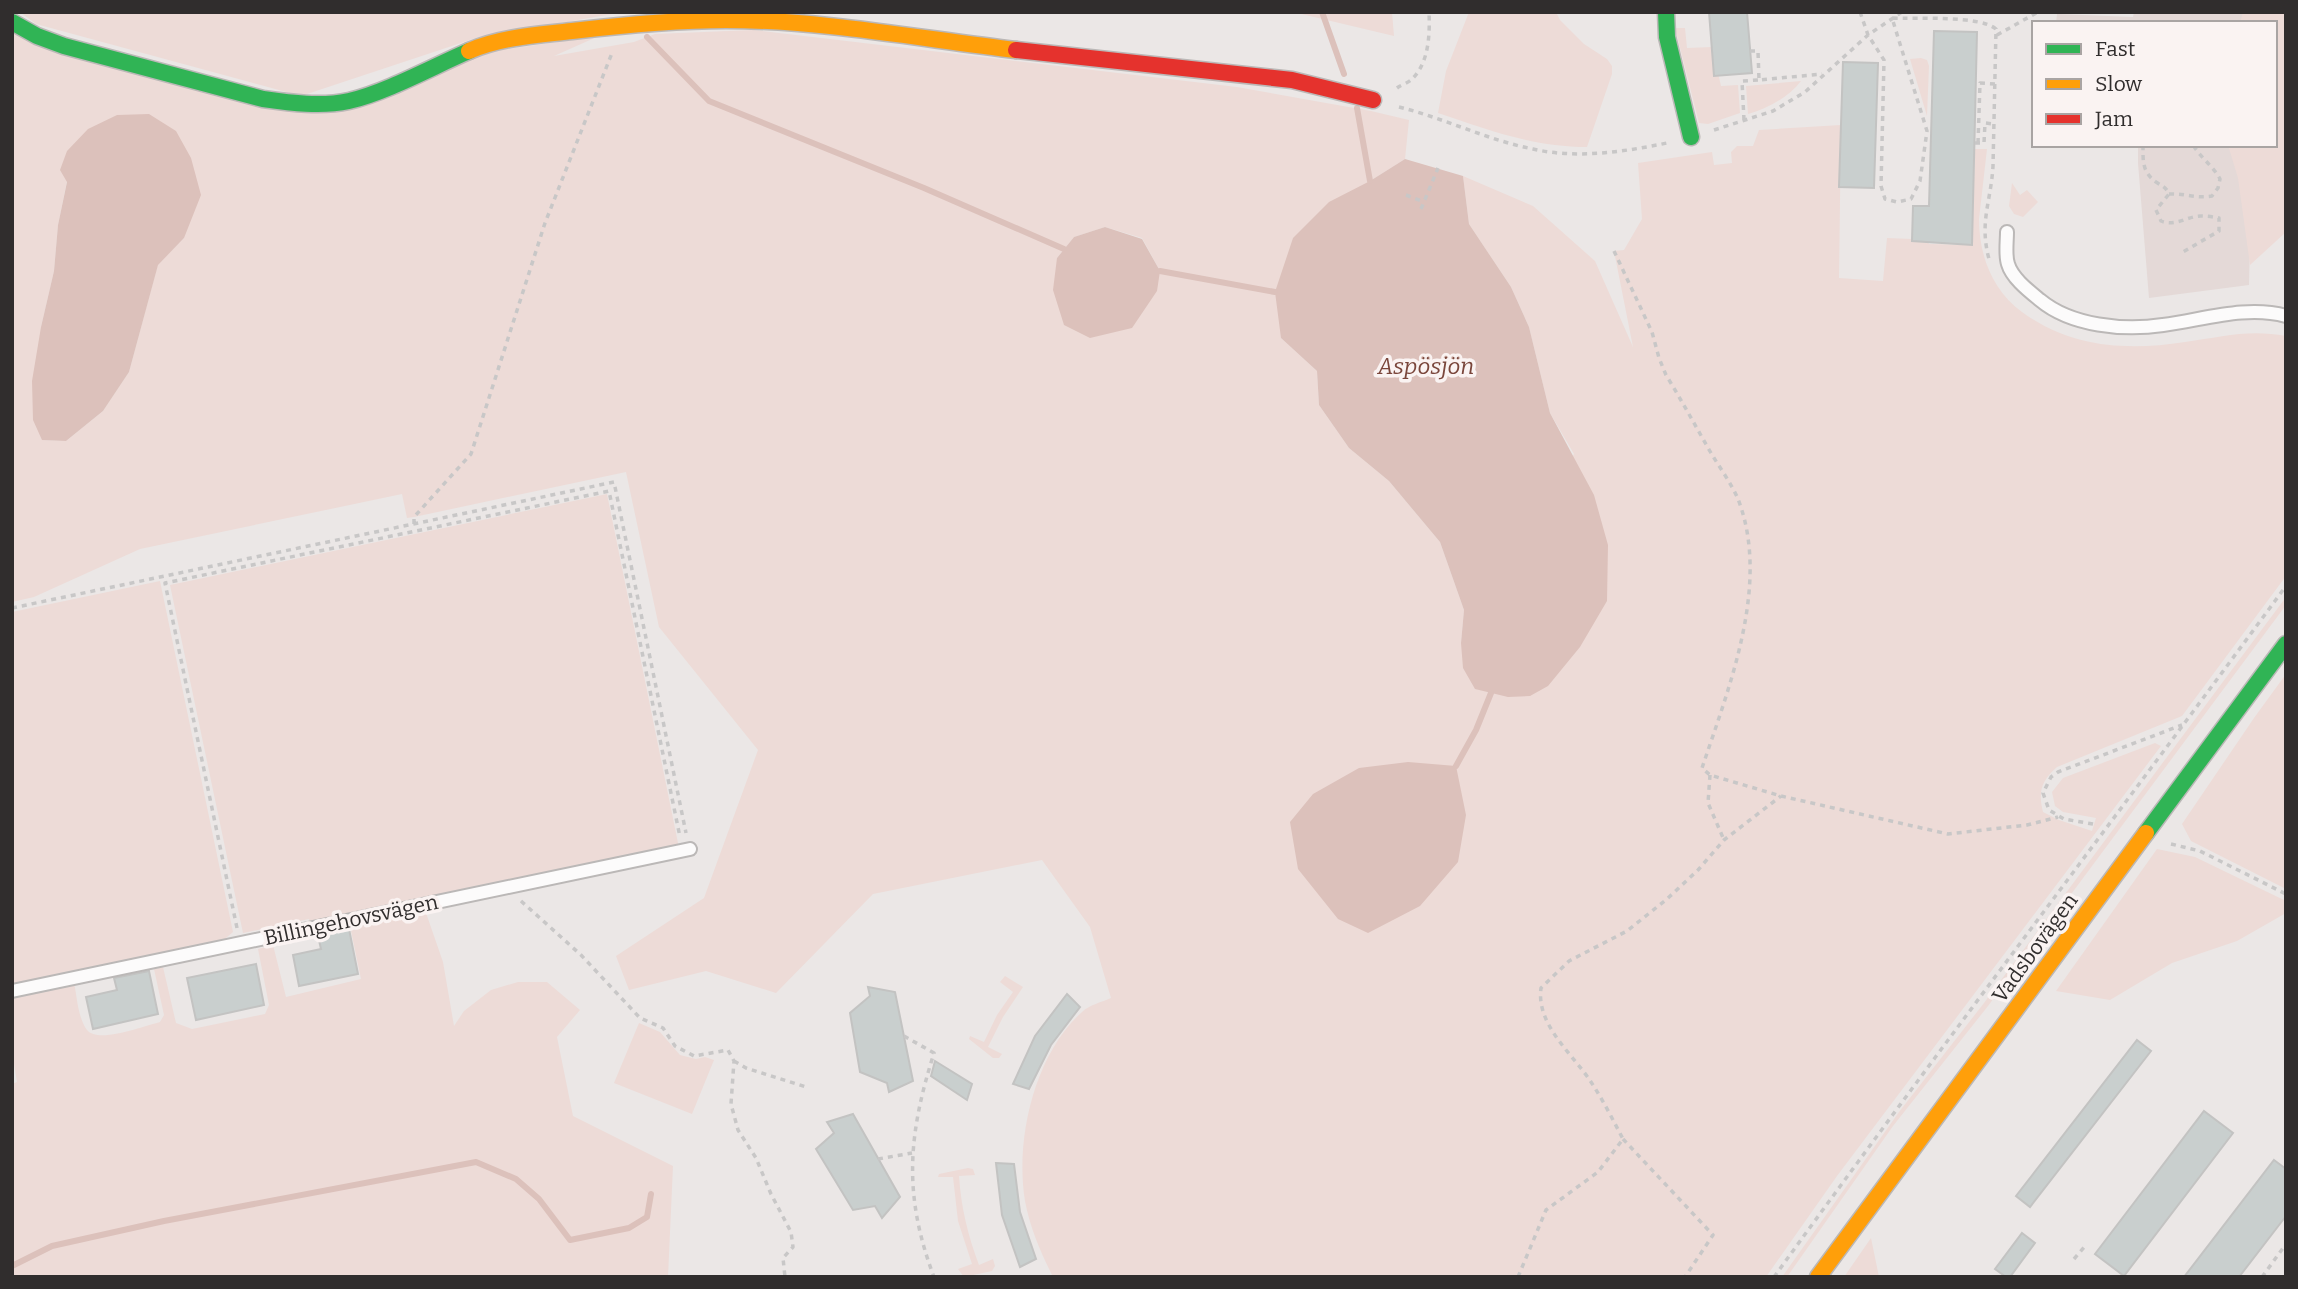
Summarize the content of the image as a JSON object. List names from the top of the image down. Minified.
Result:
{"streets":{"street":["Vadsbovägen"],"lane":["Billingehovsvägen"]},"water":["Aspösjön"],"legend":["Fast","Slow","Jam"]}
